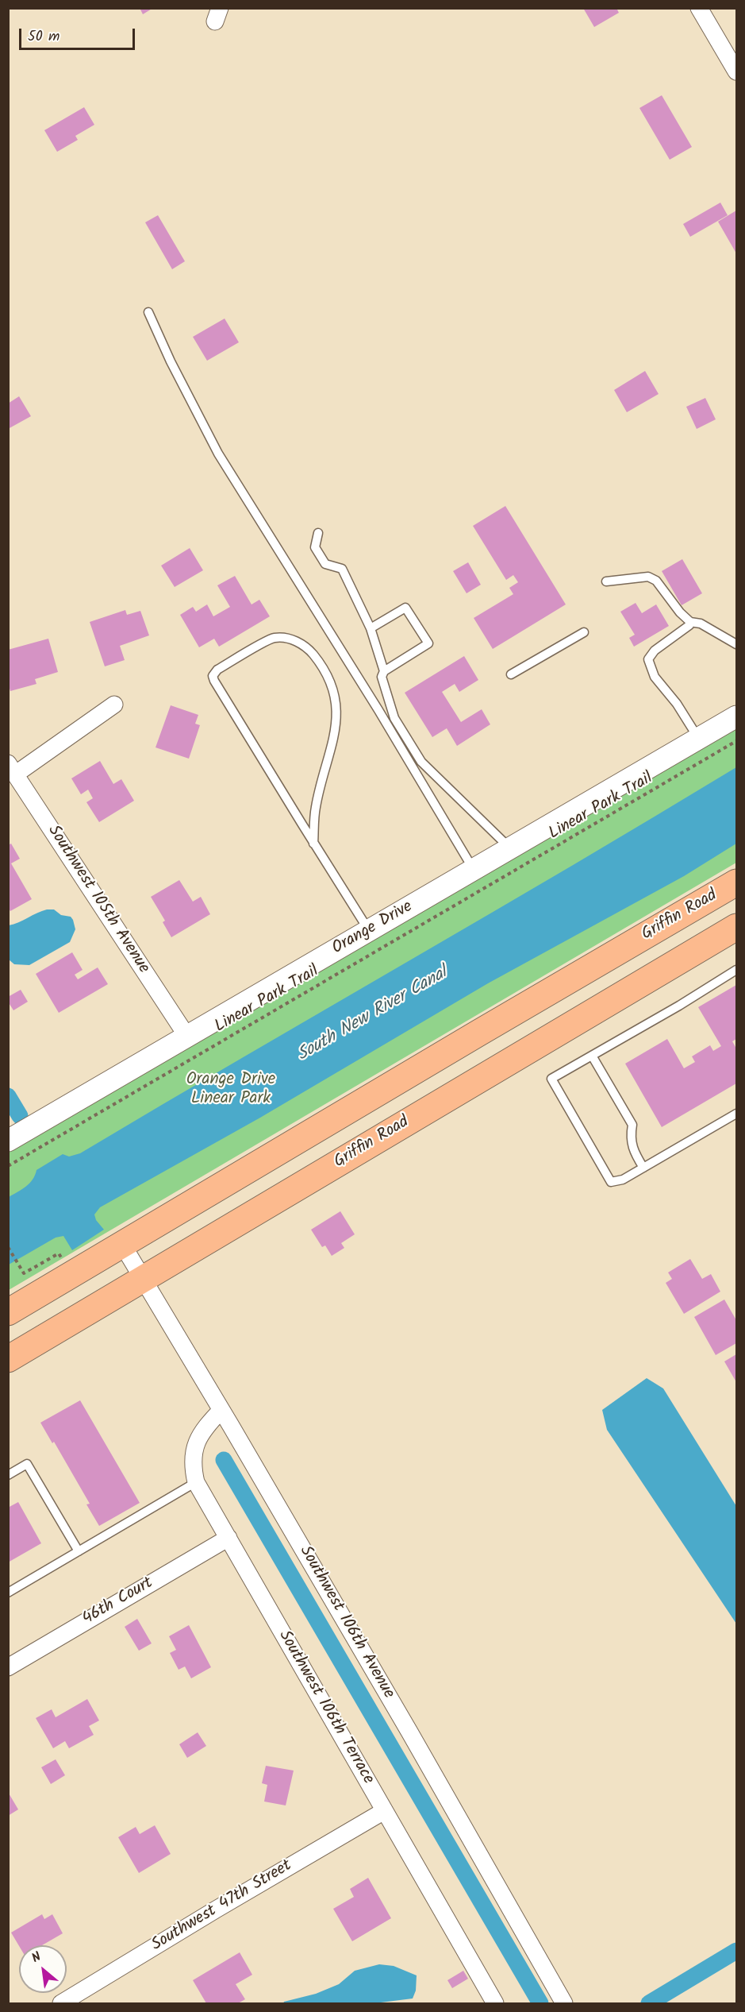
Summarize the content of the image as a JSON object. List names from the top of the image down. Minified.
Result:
{"streets":{"main road":["Griffin Road"],"street":["Southwest 105th Avenue","Orange Drive","46th Court","Southwest 106th Avenue","Southwest 106th Terrace","Southwest 47th Street"],"path":["Linear Park Trail"]},"crossings":[["Southwest 105th Avenue","Orange Drive"],["Griffin Road","Southwest 106th Avenue"],["46th Court","Southwest 106th Terrace"],["Southwest 106th Avenue","Southwest 106th Terrace"],["Southwest 106th Terrace","Southwest 47th Street"]],"water":["South New River Canal"],"parks":["Orange Drive Linear Park"],"scale_bar":"50 m","north":"top left"}
